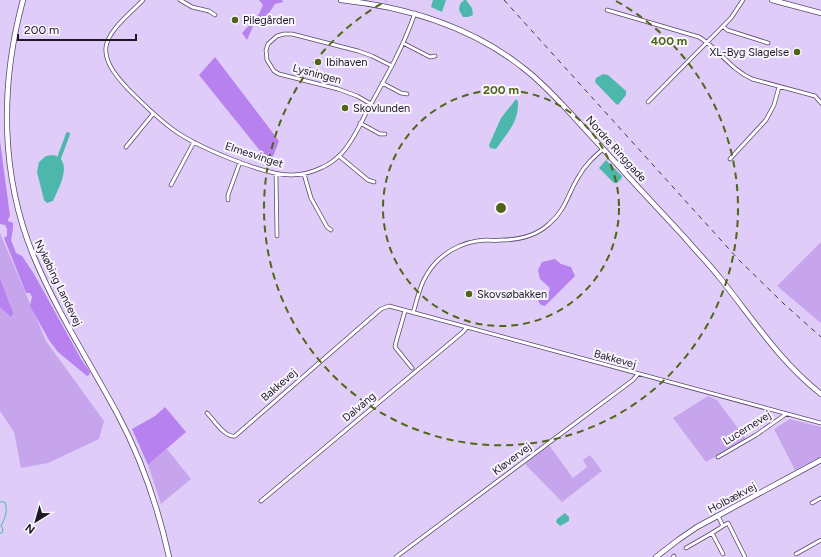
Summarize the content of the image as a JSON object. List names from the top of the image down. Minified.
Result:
{"streets":{"street":["Lysningen","Nordre Ringgade","Elmesvinget","Nykøbing Landevej","Bakkevej","Dalvang","Lucernevej","Kløvervej","Holbækvej"]},"crossings":[["Lysningen","Elmesvinget"],["Nordre Ringgade","Elmesvinget"],["Bakkevej","Dalvang"],["Bakkevej","Lucernevej"],["Bakkevej","Kløvervej"]],"places":["Pilegården","XL-Byg Slagelse","Ibihaven","Skovlunden","Skovsøbakken"],"scale_bar":"200 m","north":"bottom left","rings":["400 m","200 m"]}
